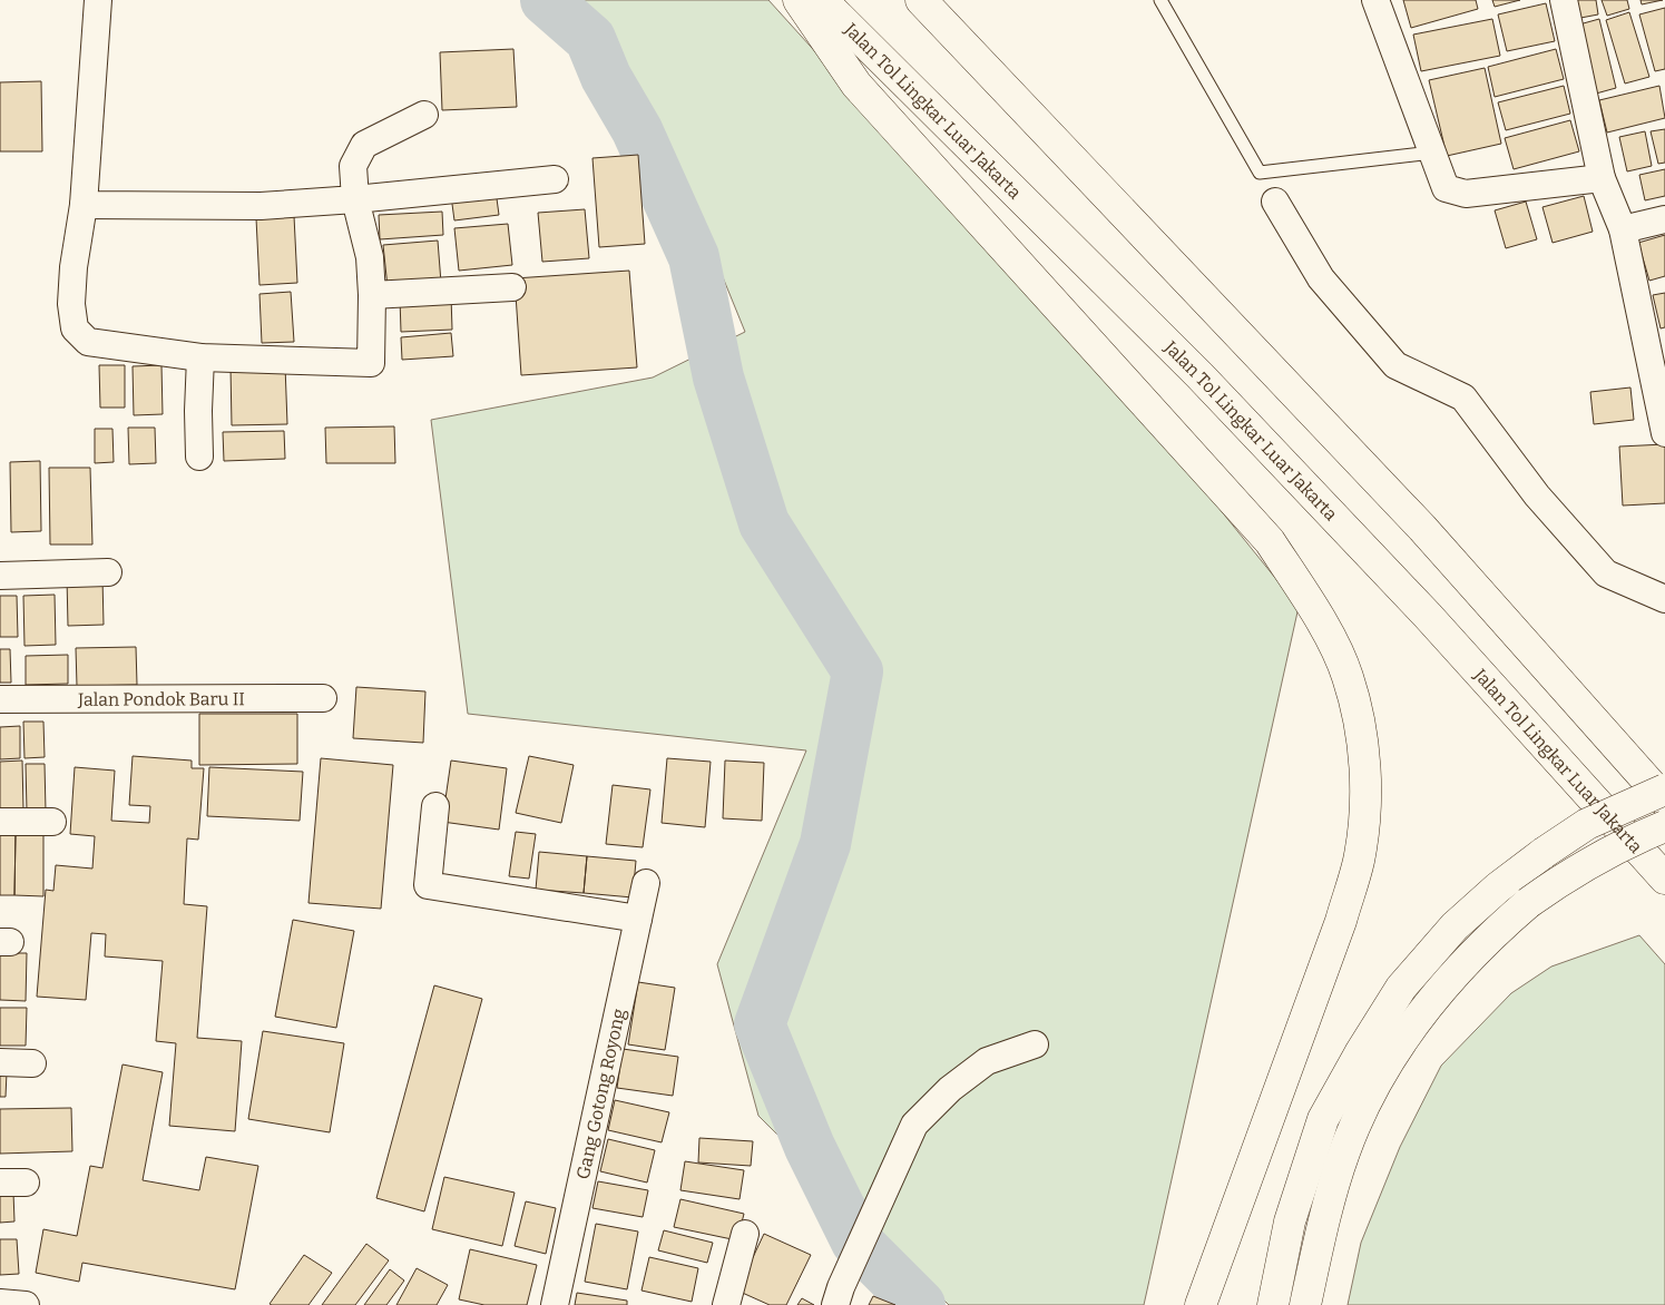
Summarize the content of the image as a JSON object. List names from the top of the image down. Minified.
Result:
{"streets":{"highway":["Jalan Tol Lingkar Luar Jakarta"],"street":["Jalan Pondok Baru II","Gang Gotong Royong"]}}
